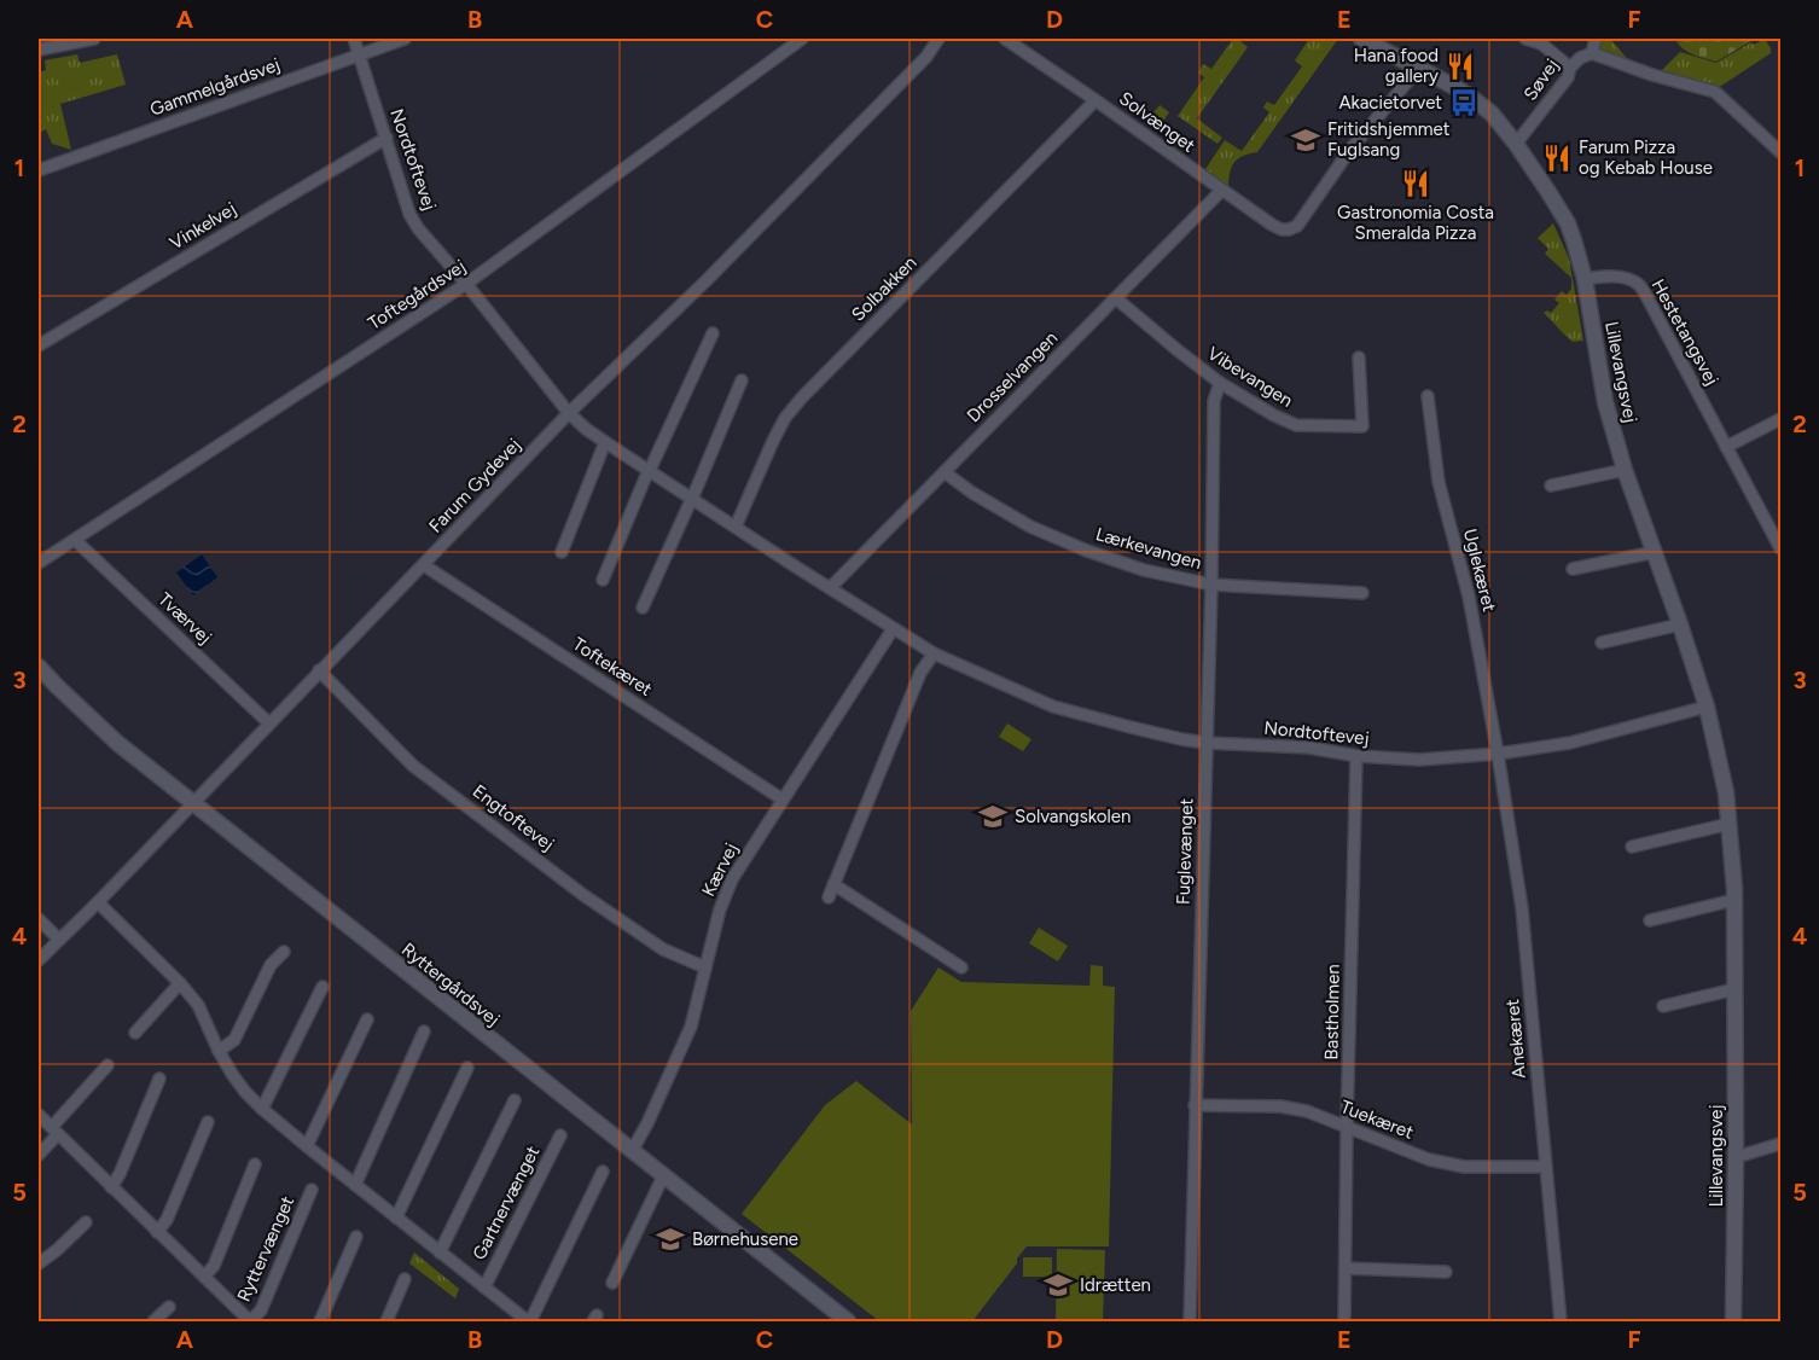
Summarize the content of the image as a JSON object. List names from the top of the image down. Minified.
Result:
{"streets":{"street":["Søvej","Gammelgårdsvej","Solvænget","Nordtoftevej","Vinkelvej","Solbakken","Toftegårdsvej","Hestetangsvej","Lillevangsvej","Drosselvangen","Vibevangen","Farum Gydevej","Lærkevangen","Uglekæret","Tværvej","Toftekæret","Engtoftevej","Fuglevænget","Kærvej","Ryttergårdsvej","Bastholmen","Anekæret","Tuekæret","Gartnervænget","Ryttervænget"]},"crossings":[["Søvej","Lillevangsvej"],["Gammelgårdsvej","Nordtoftevej"],["Solvænget","Solbakken"],["Solvænget","Lillevangsvej"],["Solvænget","Drosselvangen"],["Nordtoftevej","Vinkelvej"],["Nordtoftevej","Solbakken"],["Nordtoftevej","Toftegårdsvej"],["Nordtoftevej","Lillevangsvej"],["Nordtoftevej","Drosselvangen"],["Nordtoftevej","Farum Gydevej"],["Nordtoftevej","Uglekæret"],["Nordtoftevej","Fuglevænget"],["Nordtoftevej","Kærvej"],["Nordtoftevej","Bastholmen"],["Nordtoftevej","Anekæret"],["Toftegårdsvej","Tværvej"],["Hestetangsvej","Lillevangsvej"],["Drosselvangen","Vibevangen"],["Drosselvangen","Lærkevangen"],["Vibevangen","Fuglevænget"],["Farum Gydevej","Tværvej"],["Farum Gydevej","Toftekæret"],["Farum Gydevej","Engtoftevej"],["Farum Gydevej","Ryttergårdsvej"],["Farum Gydevej","Gartnervænget"],["Lærkevangen","Fuglevænget"],["Uglekæret","Anekæret"],["Toftekæret","Kærvej"],["Engtoftevej","Kærvej"],["Fuglevænget","Tuekæret"],["Kærvej","Ryttergårdsvej"],["Bastholmen","Tuekæret"],["Anekæret","Tuekæret"]],"places":{"restaurant":["Hana food gallery","Farum Pizza og Kebab House","Gastronomia Costa Smeralda Pizza"],"bus stop":["Akacietorvet"],"school or university":["Fritidshjemmet Fuglsang","Solvangskolen","Børnehusene","Idrætten"]},"grid":{"columns":["A","B","C","D","E","F"],"rows":["1","2","3","4","5"]}}
